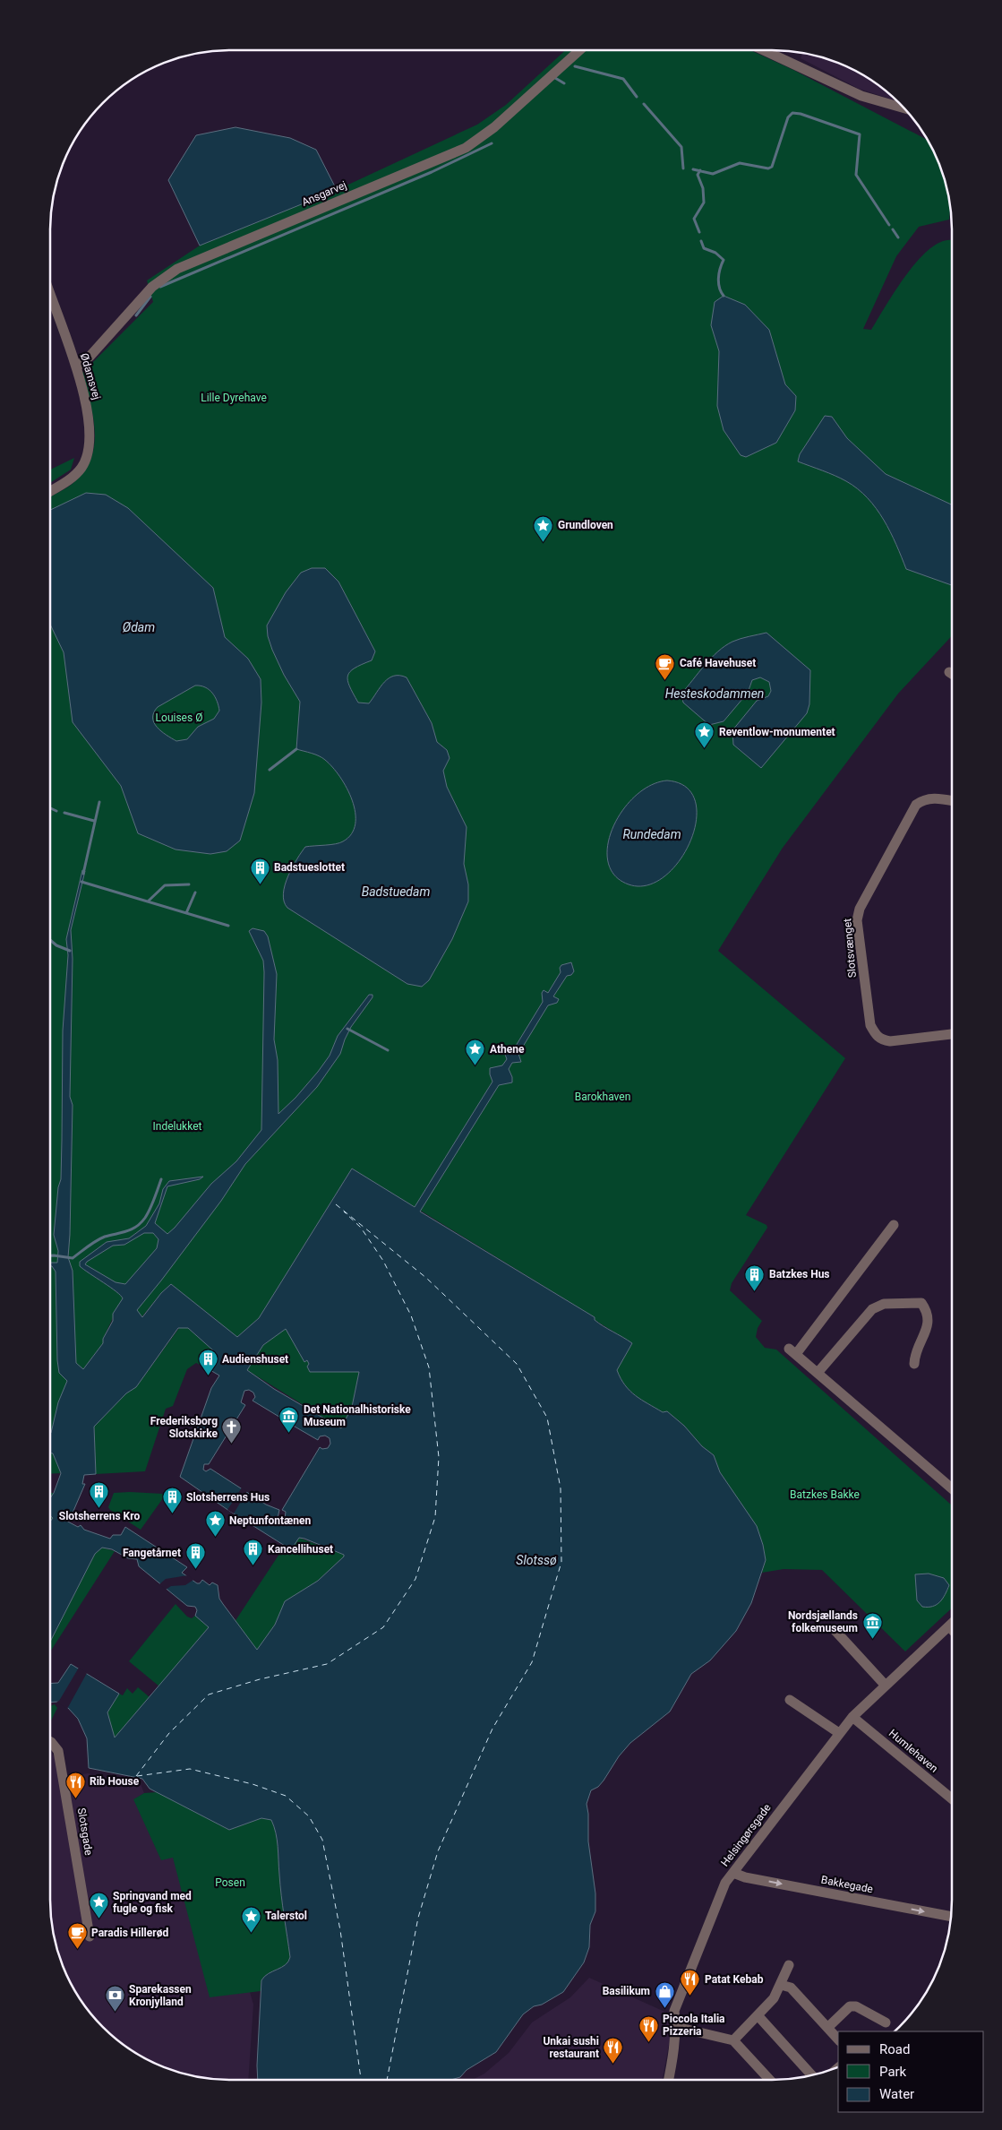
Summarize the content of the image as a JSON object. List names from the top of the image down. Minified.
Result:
{"streets":{"street":["Ansgarvej","Ødamsvej","Slotsvænget","Humlehaven","Slotsgade","Helsingørsgade","Bakkegade"]},"crossings":[["Ansgarvej","Ødamsvej"],["Humlehaven","Helsingørsgade"],["Helsingørsgade","Bakkegade"]],"one_way":["Bakkegade"],"water":["Ødam","Hesteskodammen","Rundedam","Badstuedam","Slotssø"],"parks":["Lille Dyrehave","Louises Ø","Barokhaven","Indelukket","Batzkes Bakke","Posen"],"places":{"place":["Grundloven","Reventlow-monumentet","Athene","Neptunfontænen","Springvand med fugle og fisk","Talerstol"],"cafe":["Café Havehuset","Paradis Hillerød"],"building":["Badstueslottet","Batzkes Hus","Audienshuset","Slotsherrens Kro","Slotsherrens Hus","Kancellihuset","Fangetårnet"],"museum":["Det Nationalhistoriske Museum","Nordsjællands folkemuseum"],"church":["Frederiksborg Slotskirke"],"restaurant":["Rib House","Patat Kebab","Piccola Italia Pizzeria","Unkai sushi restaurant"],"shop":["Basilikum"],"bank":["Sparekassen Kronjylland"]},"legend":["Road","Park","Water"]}
